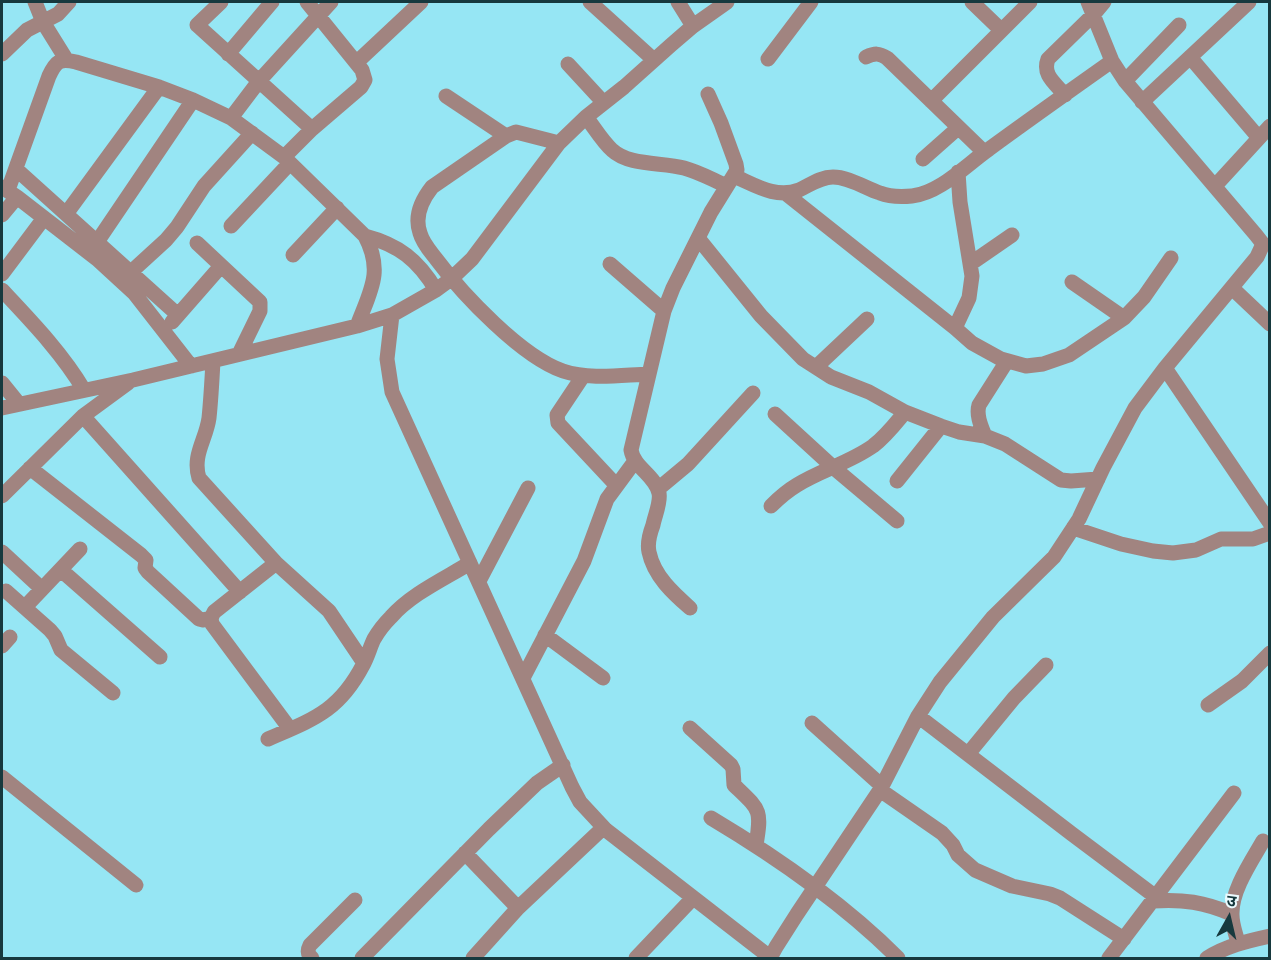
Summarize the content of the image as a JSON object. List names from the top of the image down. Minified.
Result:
{"north":"top"}
